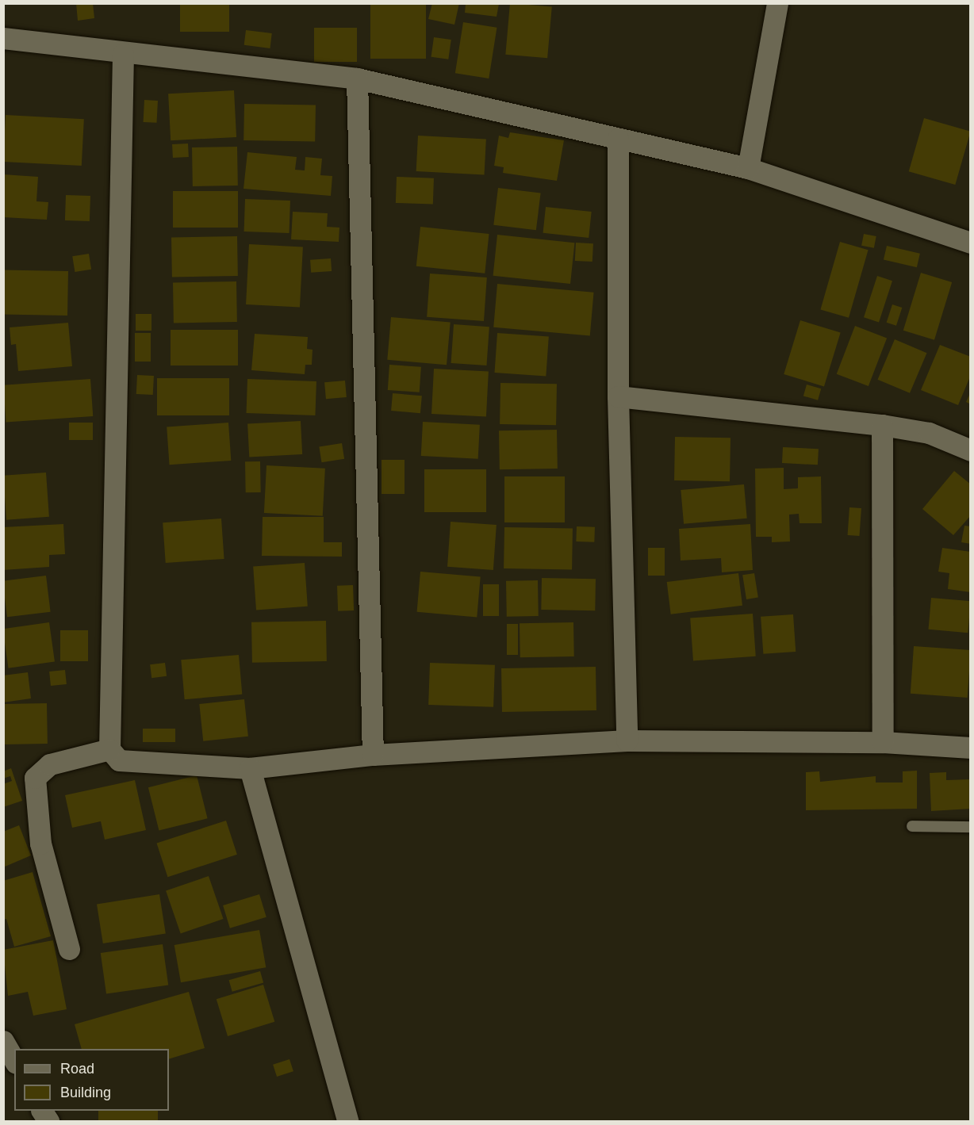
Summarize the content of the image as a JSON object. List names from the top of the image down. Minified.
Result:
{"legend":["Road","Building"]}
